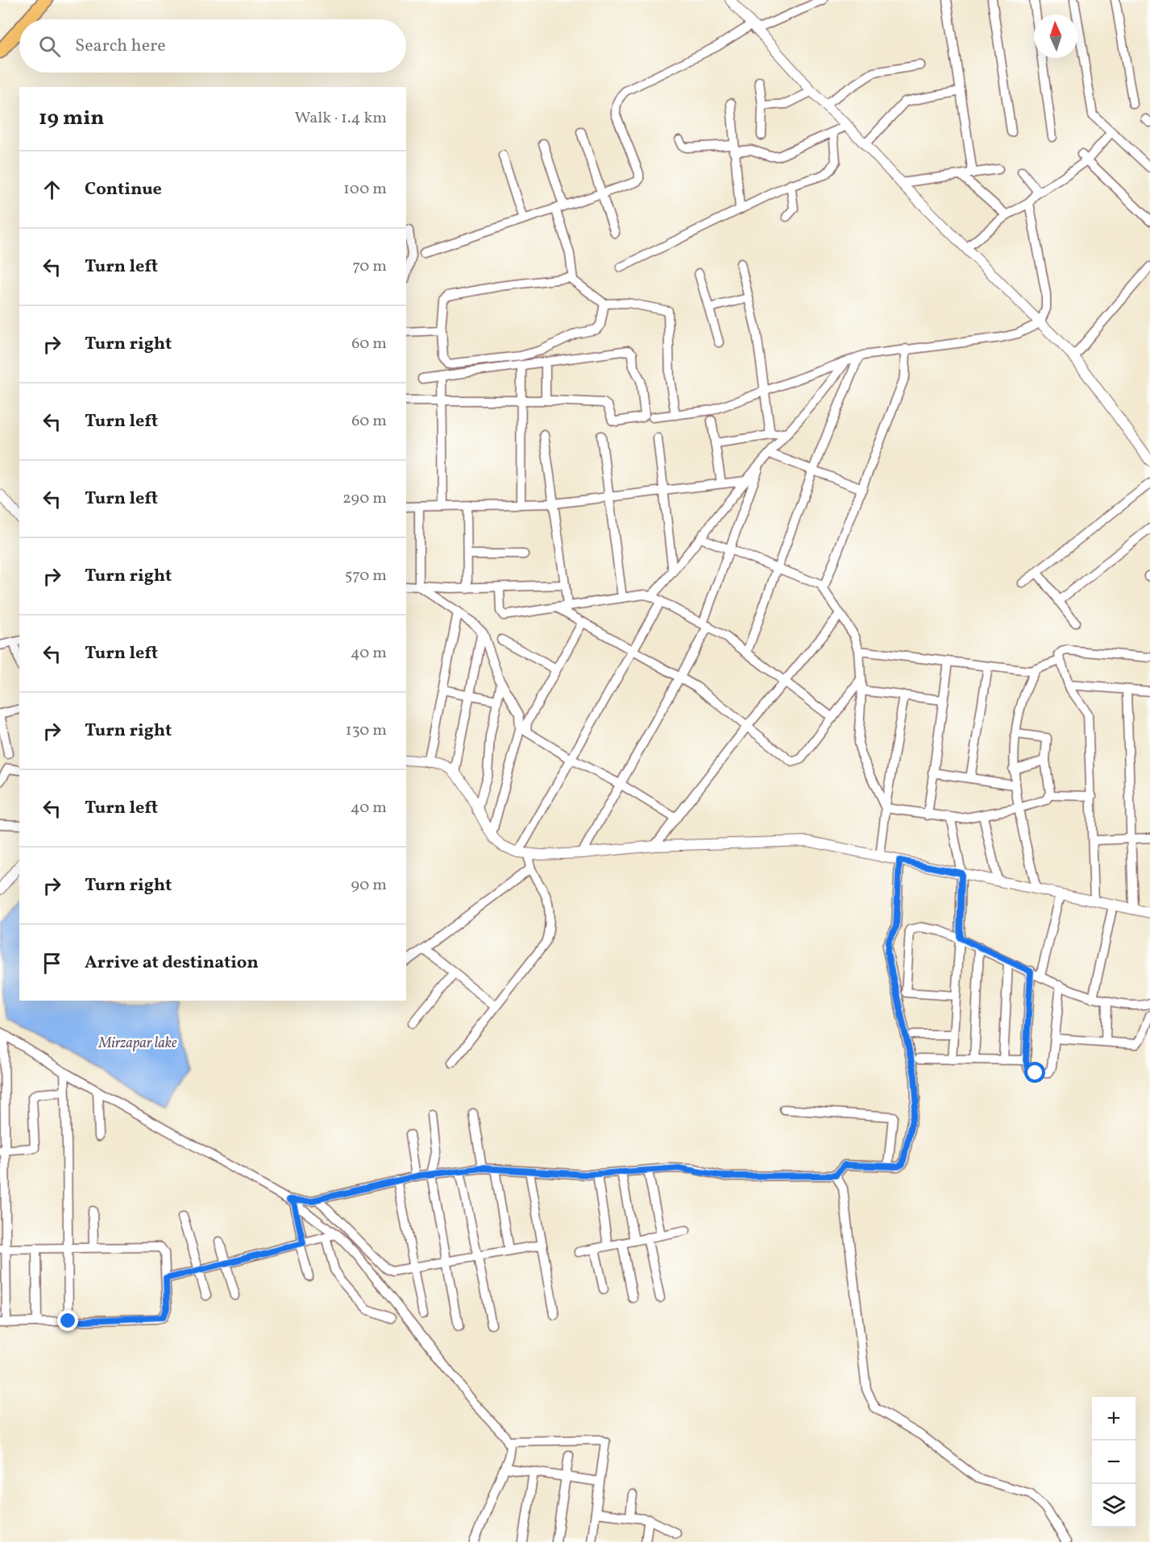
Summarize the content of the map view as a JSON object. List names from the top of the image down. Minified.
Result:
{"water":["Mirzapar lake"],"north":"top","page":{"search":"Search here","heading":["19 min","Walk · 1.4 km"],"list":[["Continue","100 m"],["Turn left","70 m"],["Turn right","60 m"],["Turn left","60 m"],["Turn left","290 m"],["Turn right","570 m"],["Turn left","40 m"],["Turn right","130 m"],["Turn left","40 m"],["Turn right","90 m"],"Arrive at destination"],"map_buttons":["+","−"]}}
